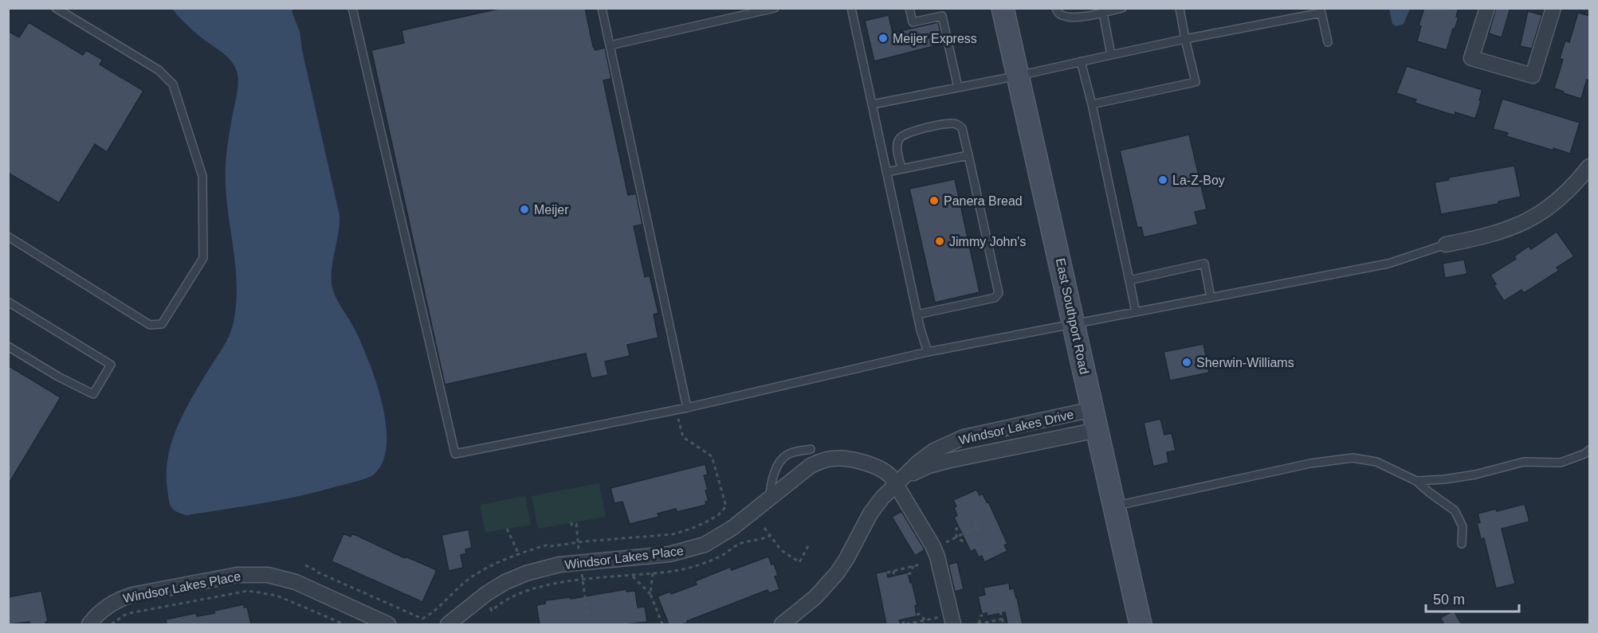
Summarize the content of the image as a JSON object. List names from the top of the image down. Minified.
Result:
{"streets":{"main road":["East Southport Road"],"street":["Windsor Lakes Drive","Windsor Lakes Place"]},"crossings":[["East Southport Road","Windsor Lakes Drive"],["Windsor Lakes Drive","Windsor Lakes Place"]],"places":["Meijer Express","La-Z-Boy","Panera Bread","Meijer","Jimmy John's","Sherwin-Williams"],"scale_bar":"50 m"}
